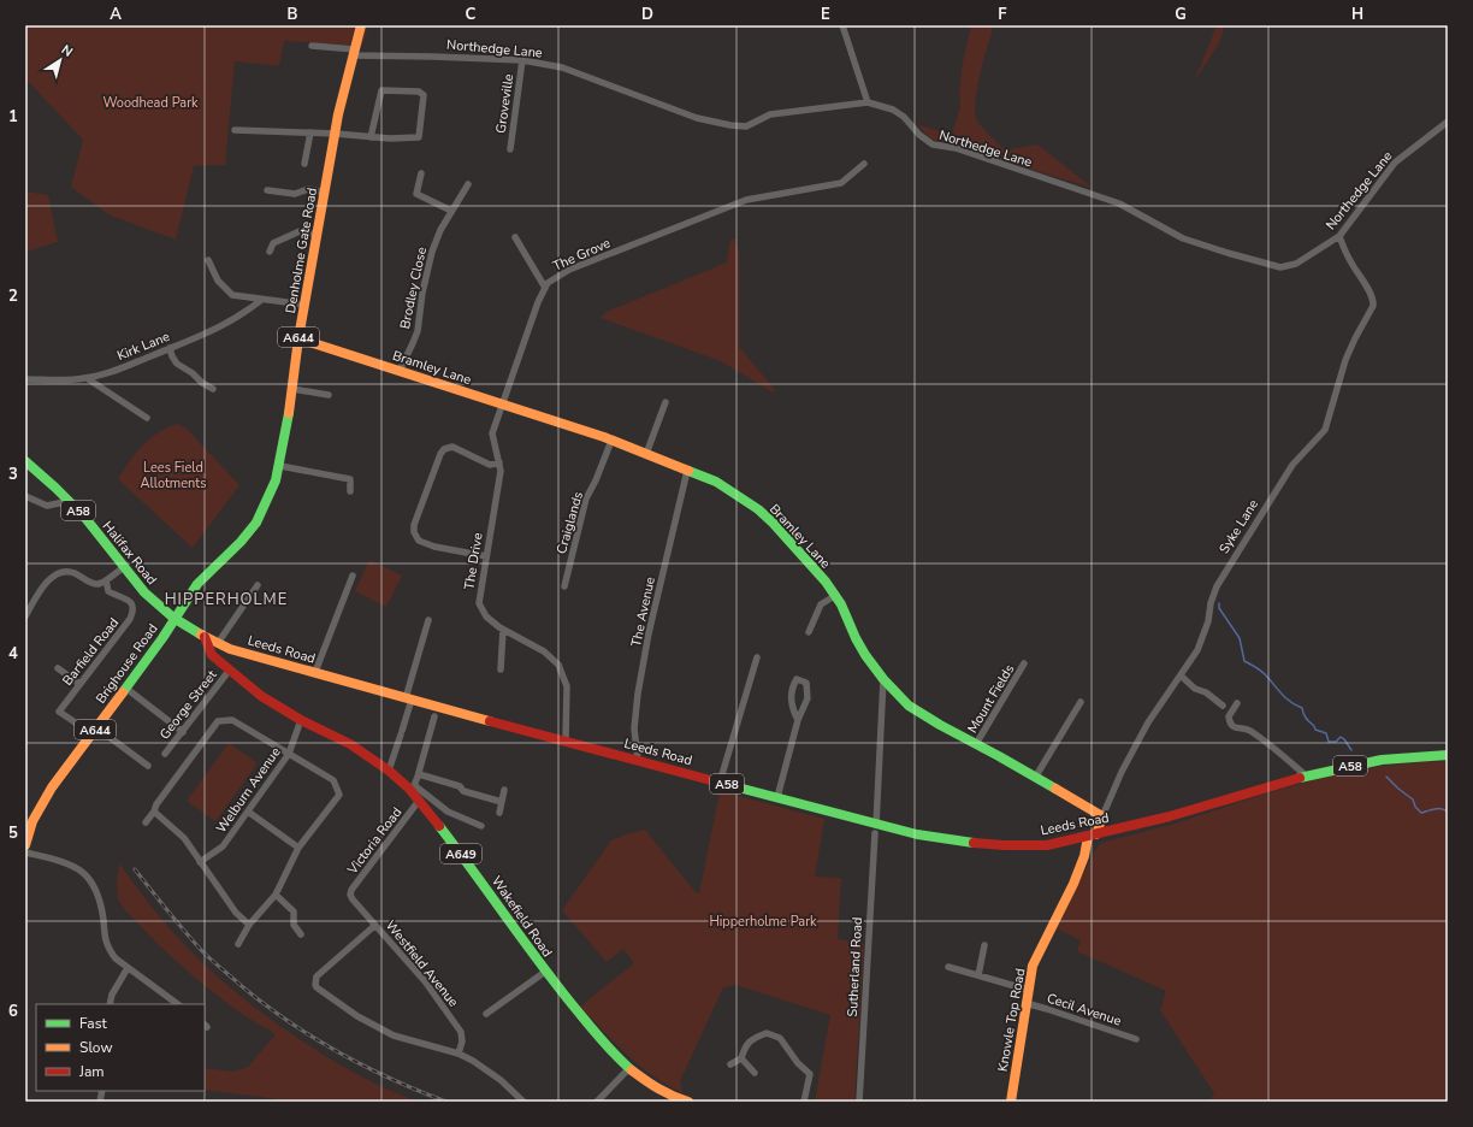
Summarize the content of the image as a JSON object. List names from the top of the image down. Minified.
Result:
{"streets":{"main road":["Denholme Gate Road","A644","Bramley Lane","A58","Syke Lane","Halifax Road","Leeds Road","Brighouse Road","A649","Wakefield Road","Knowle Top Road"],"street":["Northedge Lane","Groveville","The Grove","Brodley Close","Kirk Lane","Craiglands","The Drive","The Avenue","Barfield Road","Mount Fields","George Street","Welburn Avenue","Victoria Road","Westfield Avenue","Sutherland Road","Cecil Avenue"]},"crossings":[["Northedge Lane","Groveville"],["Northedge Lane","Denholme Gate Road"],["Northedge Lane","Syke Lane"],["Denholme Gate Road","Bramley Lane"],["Denholme Gate Road","Halifax Road"],["Denholme Gate Road","Leeds Road"],["Denholme Gate Road","Brighouse Road"],["The Grove","Bramley Lane"],["The Grove","The Drive"],["Brodley Close","Bramley Lane"],["Bramley Lane","Craiglands"],["Bramley Lane","Syke Lane"],["Bramley Lane","The Drive"],["Bramley Lane","The Avenue"],["Bramley Lane","Mount Fields"],["Bramley Lane","Sutherland Road"],["A58","Leeds Road"],["Syke Lane","Leeds Road"],["Syke Lane","Knowle Top Road"],["Halifax Road","Leeds Road"],["Halifax Road","Brighouse Road"],["The Drive","Leeds Road"],["The Avenue","Leeds Road"],["Leeds Road","Brighouse Road"],["Leeds Road","Wakefield Road"],["Leeds Road","Sutherland Road"],["Leeds Road","Knowle Top Road"],["Barfield Road","Brighouse Road"],["George Street","Wakefield Road"],["Welburn Avenue","Wakefield Road"],["Victoria Road","Wakefield Road"],["Victoria Road","Westfield Avenue"],["Cecil Avenue","Knowle Top Road"]],"districts":["HIPPERHOLME"],"parks":["Woodhead Park","Lees Field Allotments","Hipperholme Park"],"legend":["Fast","Slow","Jam"],"north":"top right","grid":{"columns":["A","B","C","D","E","F","G","H"],"rows":["1","2","3","4","5","6"]}}
